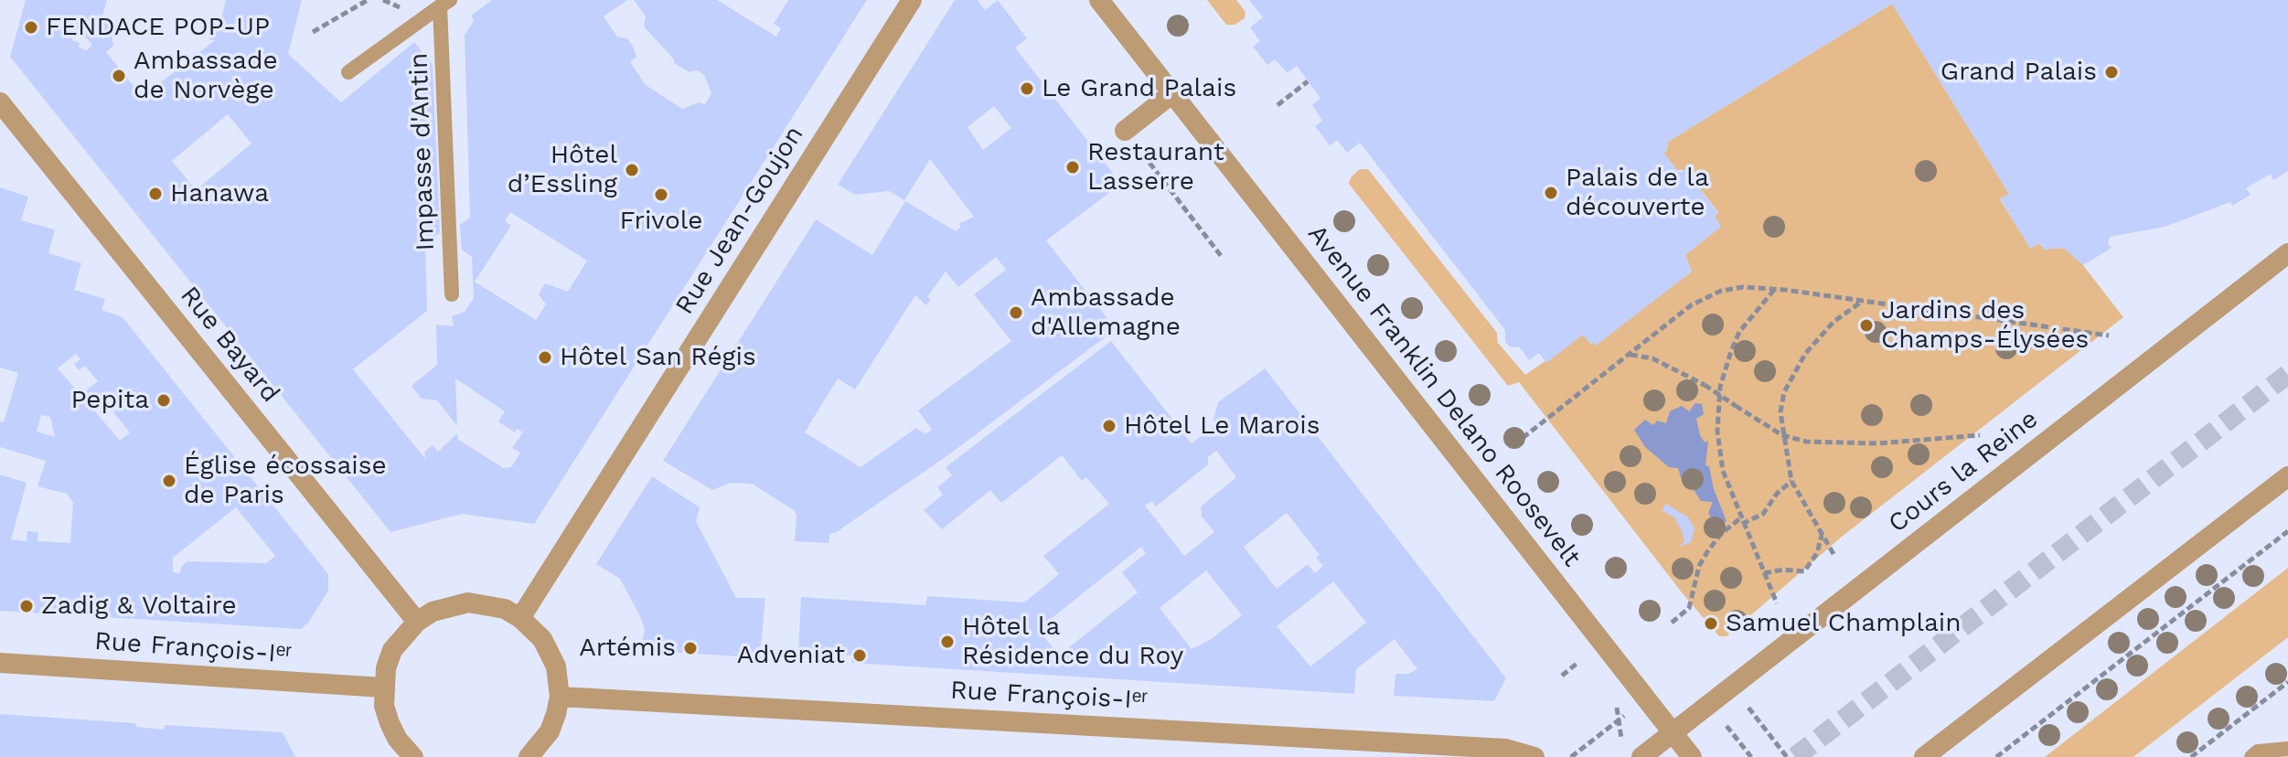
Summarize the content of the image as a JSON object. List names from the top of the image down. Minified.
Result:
{"streets":{"street":["Rue Jean-Goujon","Rue Bayard","Avenue Franklin Delano Roosevelt","Cours la Reine","Rue François-Iᵉʳ"],"lane":["Impasse d'Antin"]},"crossings":[["Avenue Franklin Delano Roosevelt","Cours la Reine"]],"places":["FENDACE POP-UP","Grand Palais","Ambassade de Norvège","Le Grand Palais","Restaurant Lasserre","Hôtel d’Essling","Palais de la découverte","Hanawa","Frivole","Ambassade d'Allemagne","Jardins des Champs-Élysées","Hôtel San Régis","Pepita","Hôtel Le Marois","Église écossaise de Paris","Zadig & Voltaire","Samuel Champlain","Hôtel la Résidence du Roy","Artémis","Adveniat"]}
